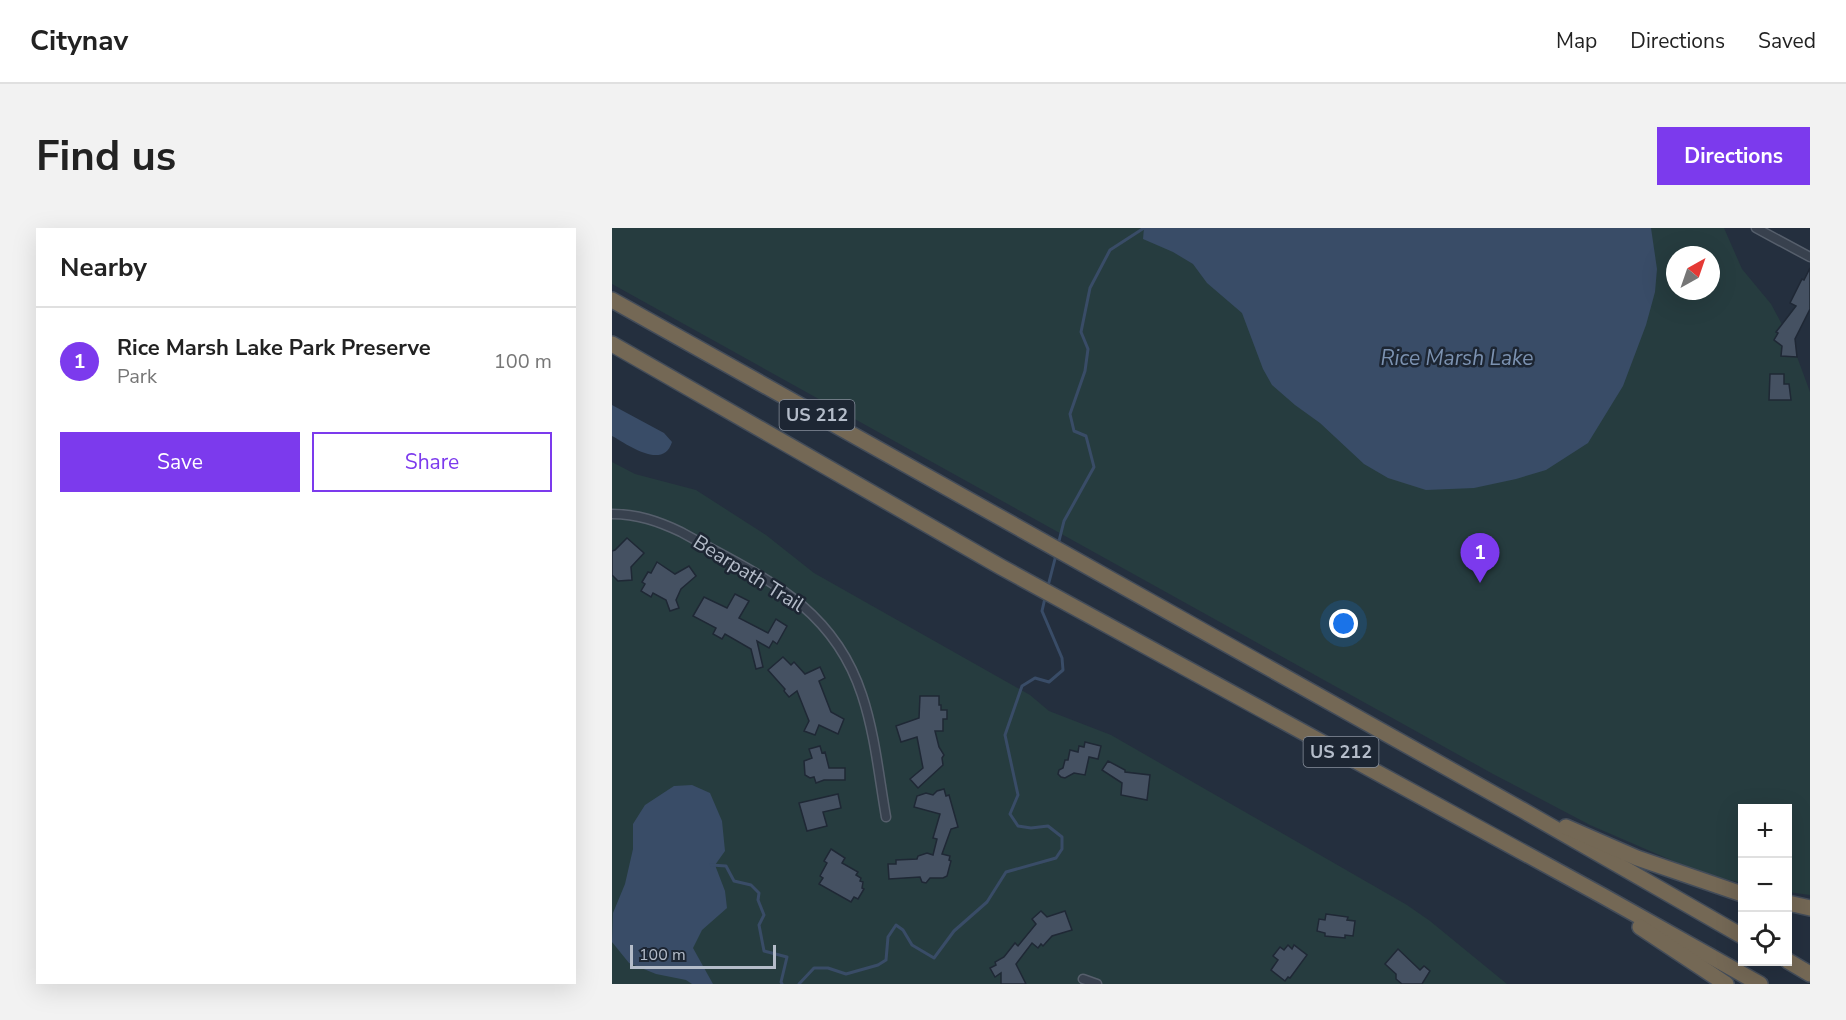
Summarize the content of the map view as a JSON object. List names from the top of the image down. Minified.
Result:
{"streets":{"highway":["US 212"],"street":["Bearpath Trail"]},"water":["Rice Marsh Lake"],"scale_bar":"100 m","north":"top right","page":{"header":"Citynav","nav":["Map","Directions","Saved"],"buttons":["Directions",["Save","Share"]],"title":"Find us","heading":"Nearby","list":[{"mark":"1","name":"Rice Marsh Lake Park Preserve","note":"Park","value":"100 m"}],"pins":"1","map_buttons":["+","−"],"scale":"100 m"}}
